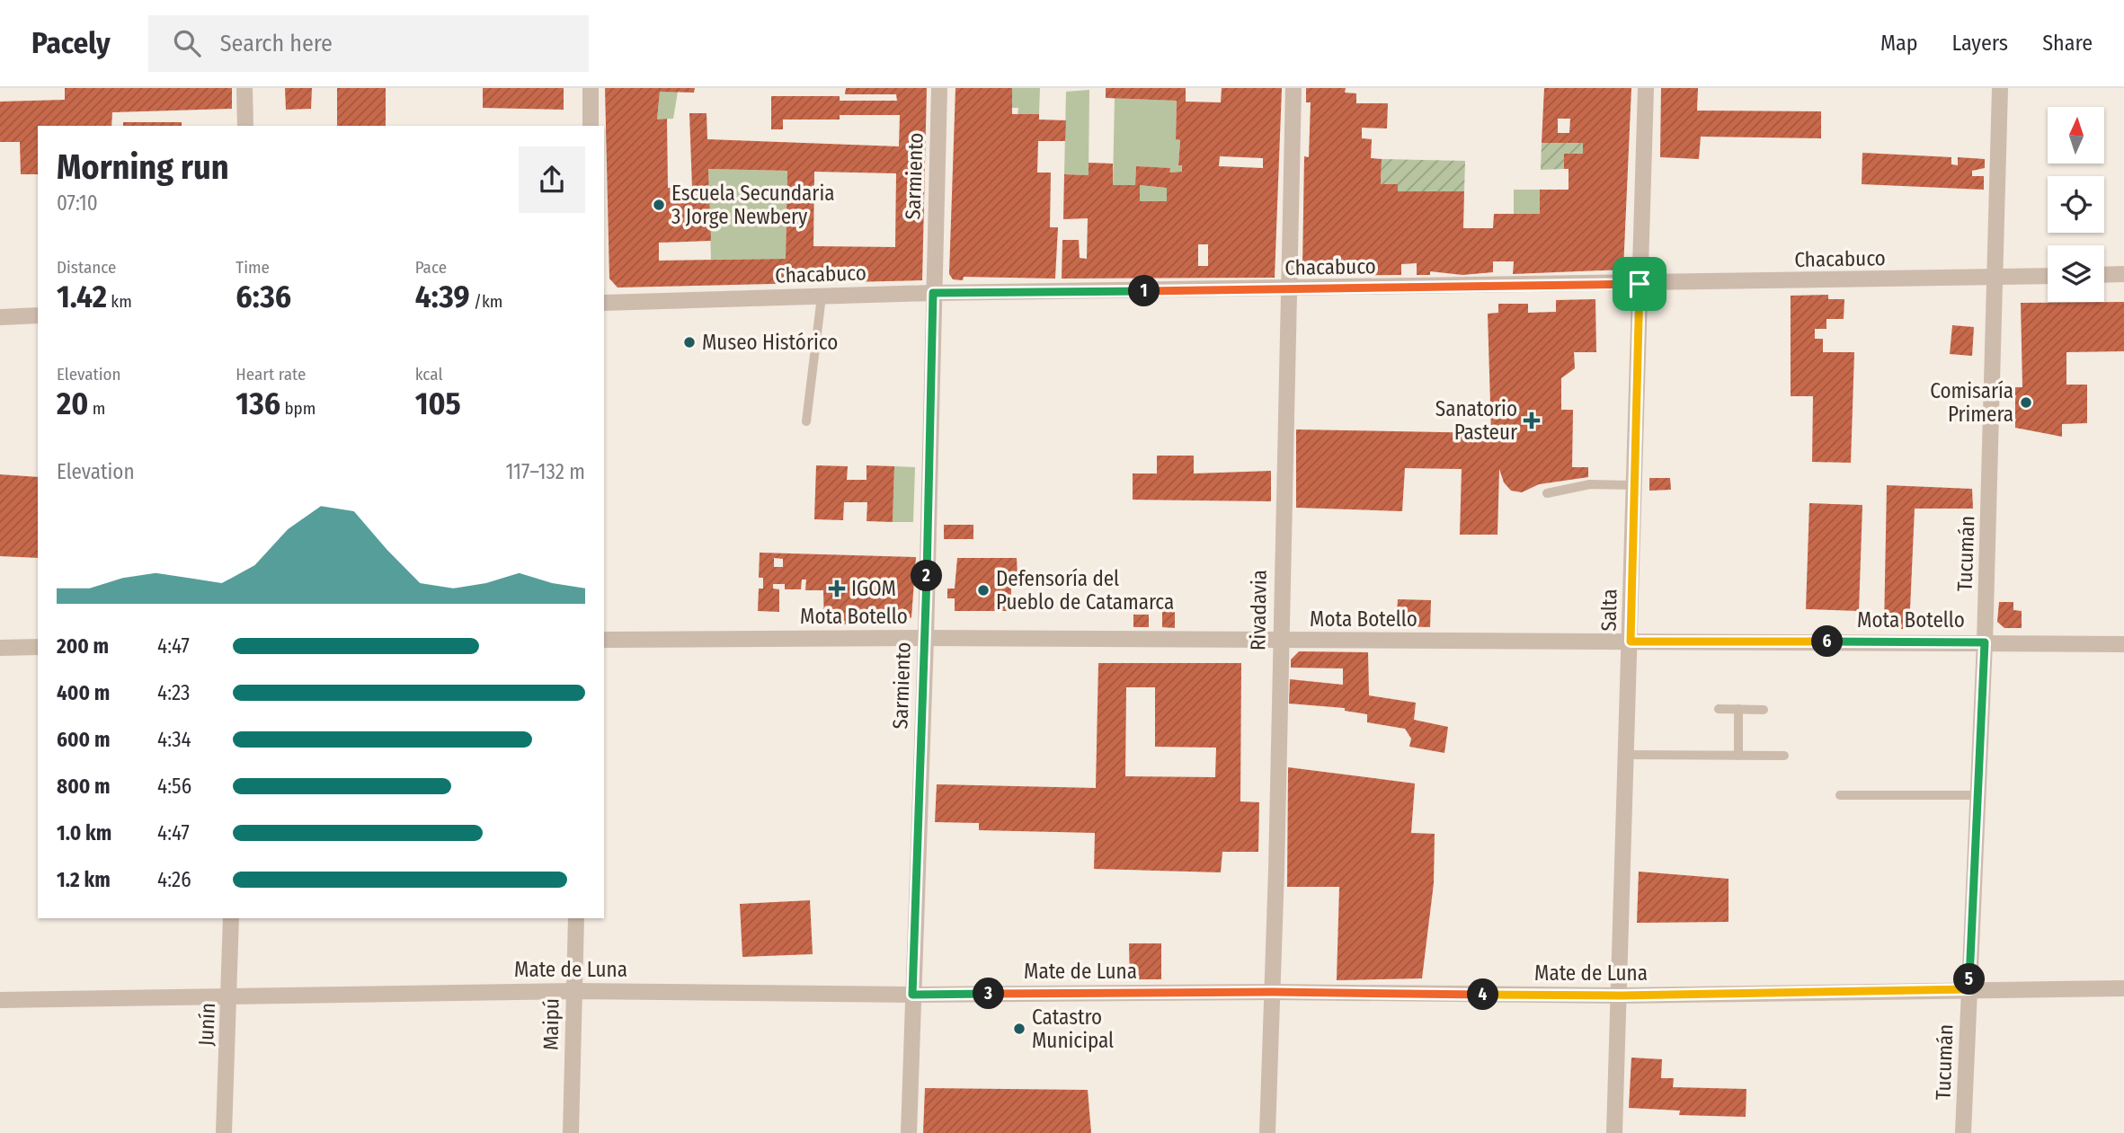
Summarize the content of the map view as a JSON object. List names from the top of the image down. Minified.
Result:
{"streets":{"street":["Sarmiento","Chacabuco","Tucumán","Rivadavia","Salta","Mota Botello","Mate de Luna","Junín","Maipú"]},"crossings":[["Sarmiento","Chacabuco"],["Sarmiento","Mota Botello"],["Sarmiento","Mate de Luna"],["Chacabuco","Tucumán"],["Chacabuco","Rivadavia"],["Chacabuco","Salta"],["Tucumán","Mota Botello"],["Tucumán","Mate de Luna"],["Rivadavia","Mota Botello"],["Rivadavia","Mate de Luna"],["Salta","Mota Botello"],["Salta","Mate de Luna"],["Mate de Luna","Junín"],["Mate de Luna","Maipú"]],"places":{"other":["Escuela Secundaria 3 Jorge Newbery","Museo Histórico","Comisaría Primera","Defensoría del Pueblo de Catamarca","Catastro Municipal"],"health":["Sanatorio Pasteur","IGOM"]},"north":"top","page":{"header":"Pacely","search":"Search here","nav":["Map","Layers","Share"],"heading":["Morning run","07:10"],"stats":[["Distance","1.42 km"],["Time","6:36"],["Pace","4:39 /km"],["Elevation","20 m"],["Heart rate","136 bpm"],["kcal","105"]],"pins":["1","2","6","5","3","4"],"chart":["Elevation","117–132 m"],"list":[{"name":"200 m","note":"4:47"},{"name":"400 m","note":"4:23"},{"name":"600 m","note":"4:34"},{"name":"800 m","note":"4:56"},{"name":"1.0 km","note":"4:47"},{"name":"1.2 km","note":"4:26"}]}}
